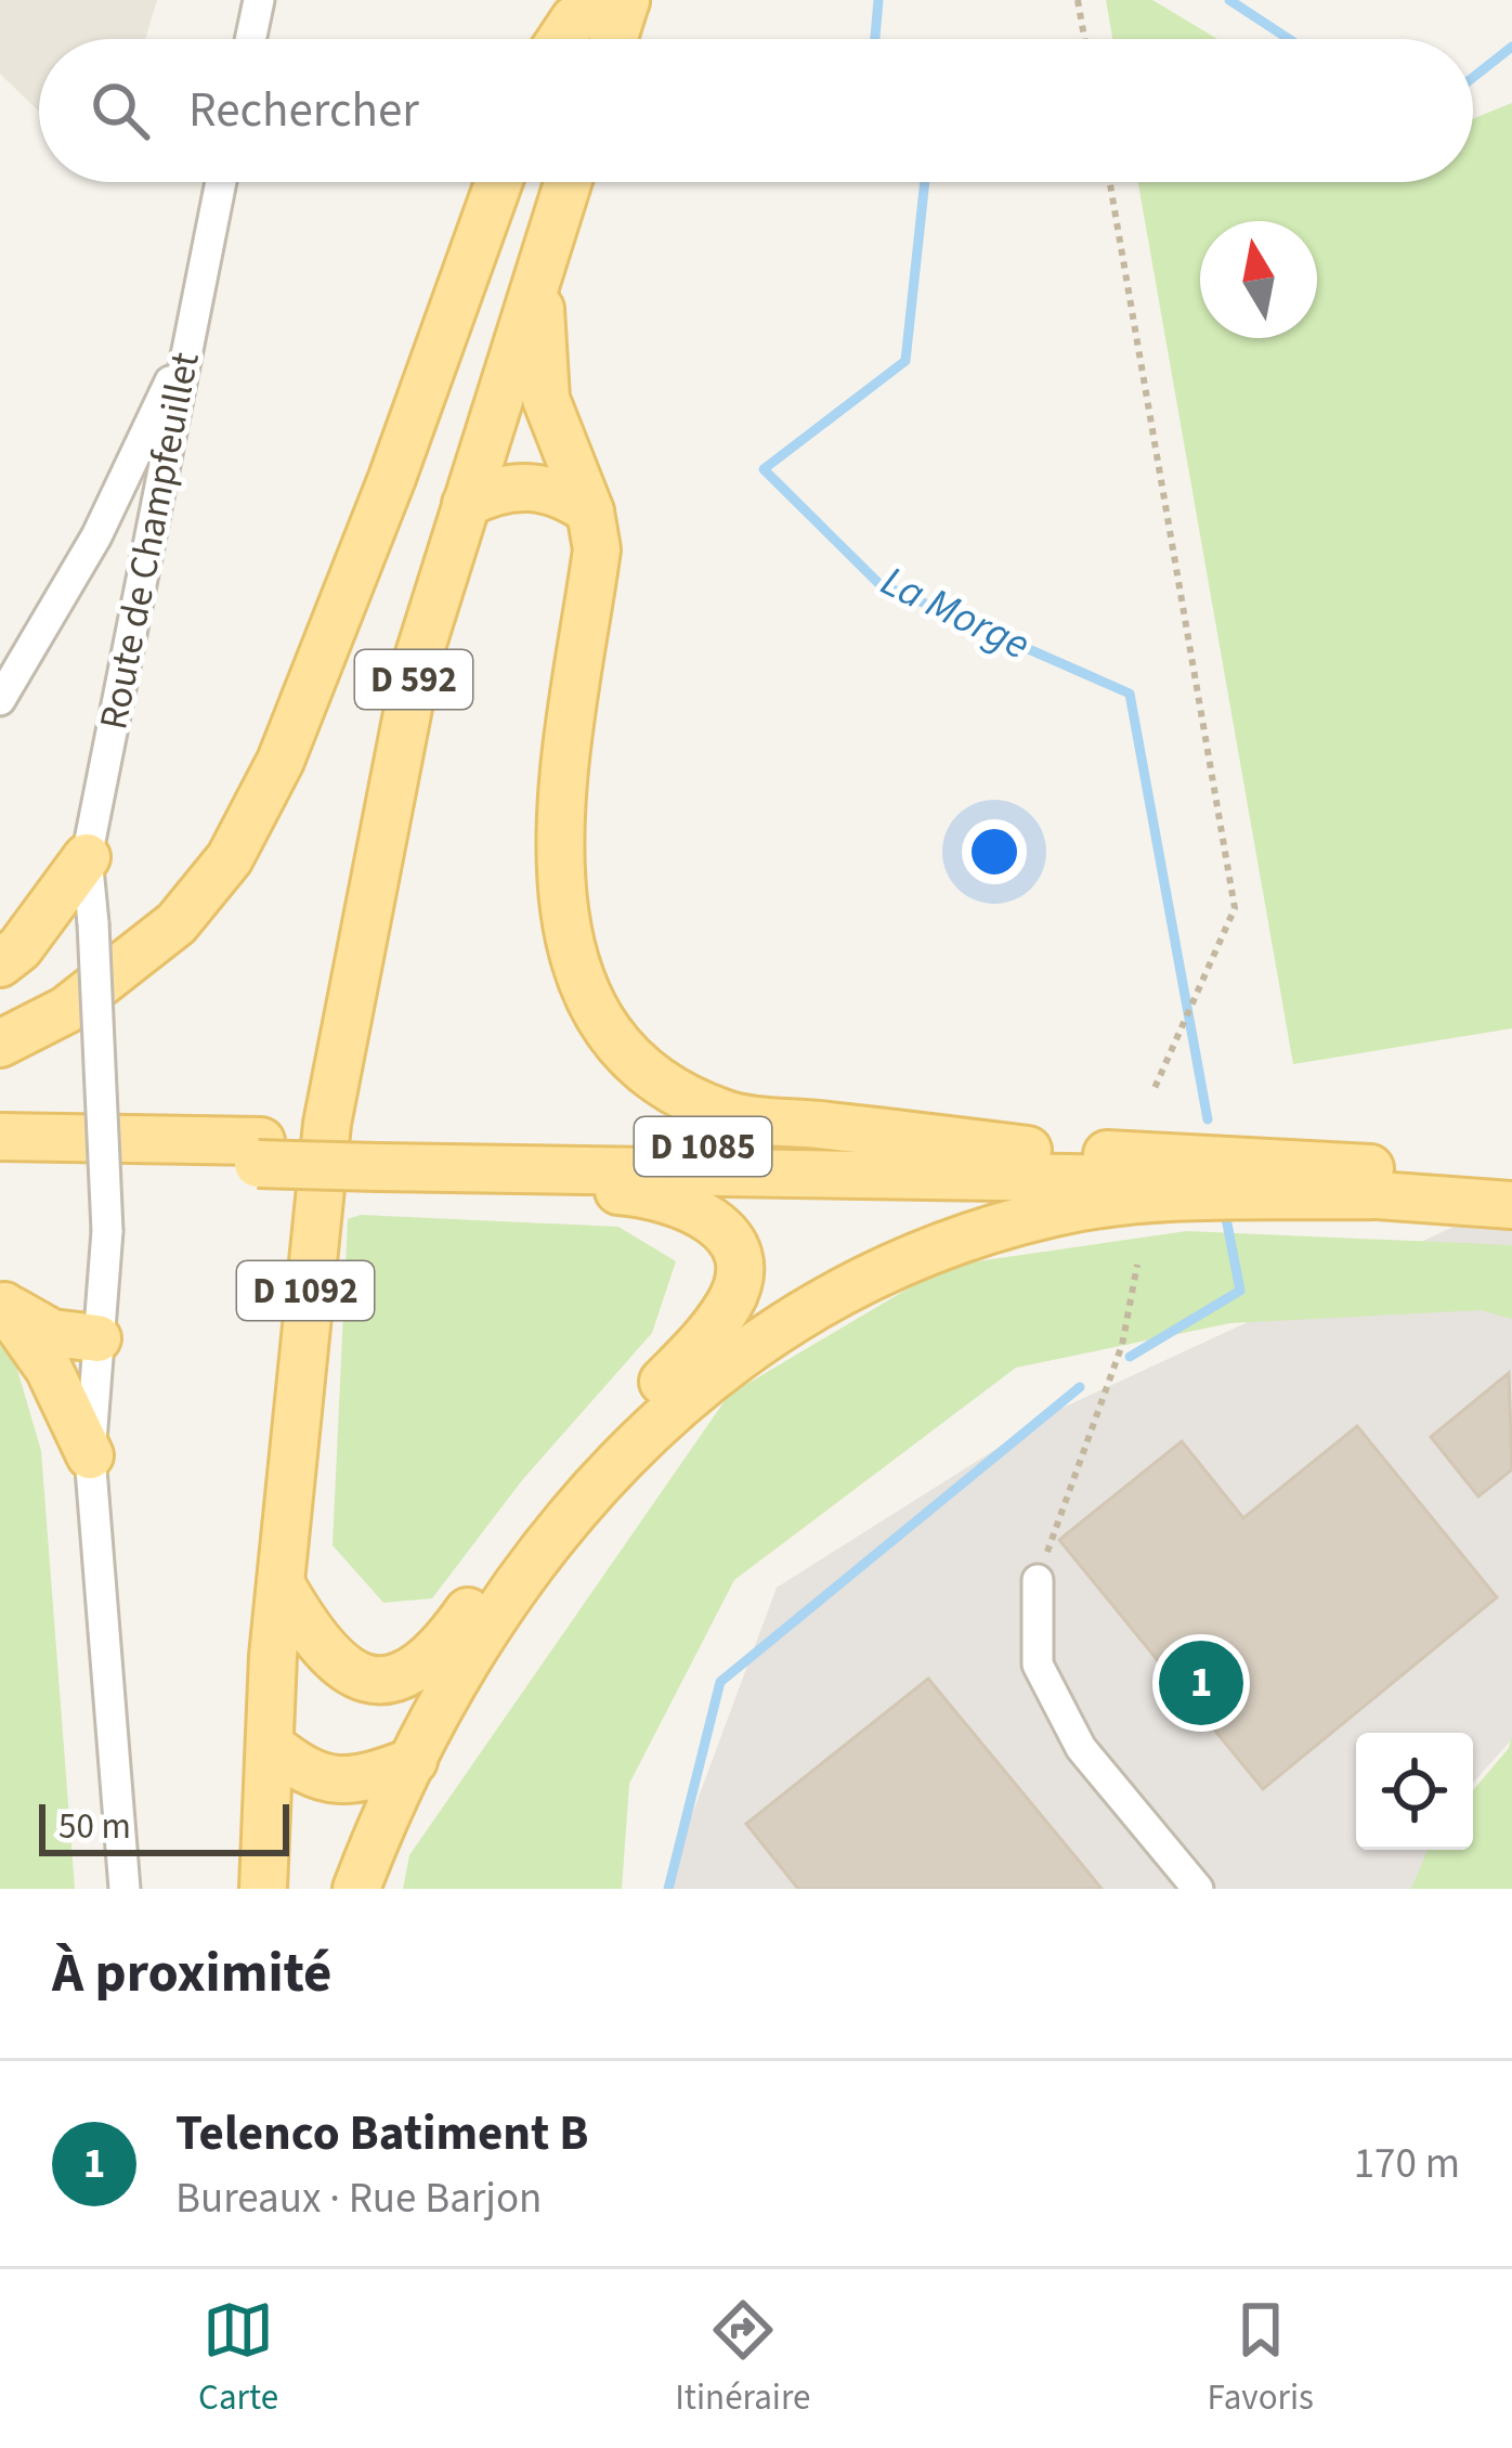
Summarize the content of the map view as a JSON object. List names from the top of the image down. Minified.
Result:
{"streets":{"main road":["D 592","D 1085","D 1092"],"street":["Route de Champfeuillet"]},"crossings":[["D 592","D 1092"]],"water":["La Morge"],"scale_bar":"50 m","north":"top","page":{"search":"Rechercher","pins":"1","scale":"50 m","heading":"À proximité","list":[{"mark":"1","name":"Telenco Batiment B","note":"Bureaux · Rue Barjon","value":"170 m"}],"nav":["Carte","Itinéraire","Favoris"]}}
